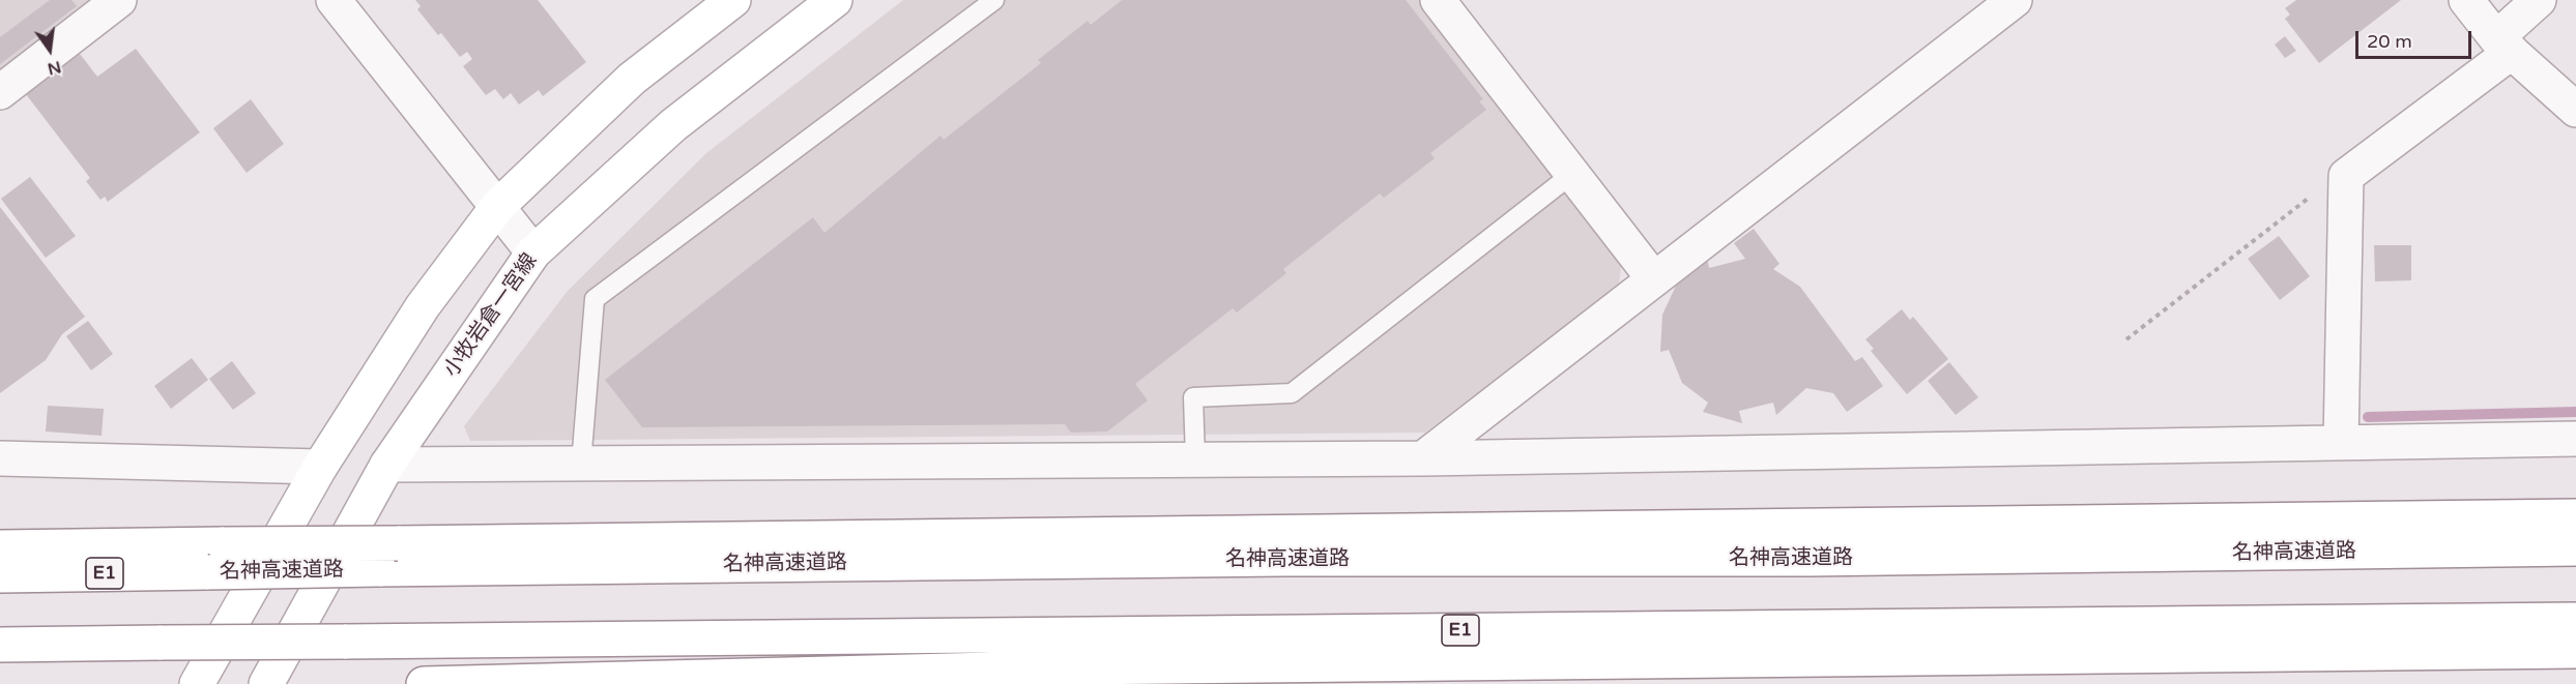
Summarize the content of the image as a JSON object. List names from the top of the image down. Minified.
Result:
{"streets":{"main road":["小牧岩倉一宮線","名神高速道路","E1"]},"scale_bar":"20 m","north":"bottom"}
